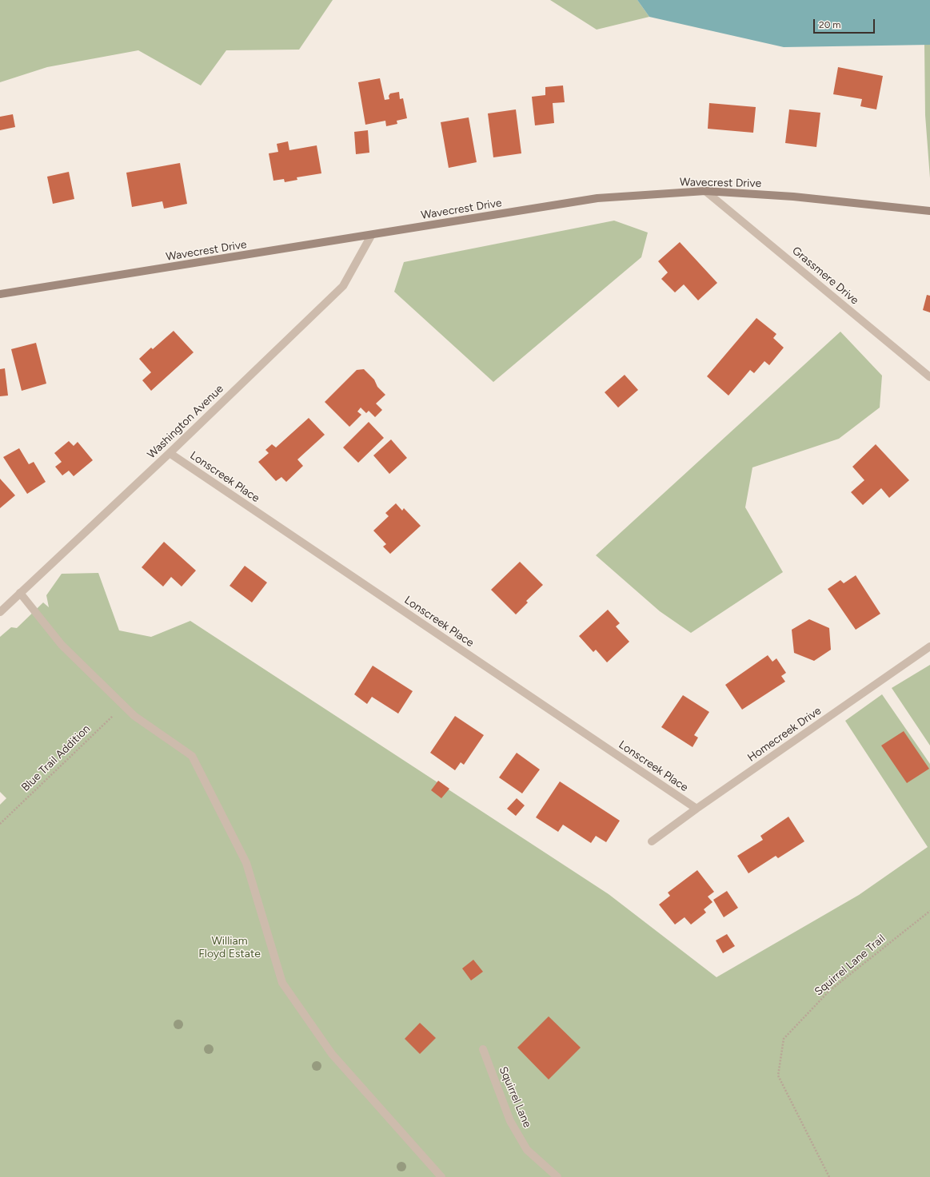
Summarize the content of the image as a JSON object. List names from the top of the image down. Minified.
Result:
{"streets":{"street":["Wavecrest Drive","Grassmere Drive","Washington Avenue","Lonscreek Place","Homecreek Drive","Squirrel Lane"],"path":["Blue Trail Addition","Squirrel Lane Trail"]},"crossings":[["Wavecrest Drive","Grassmere Drive"],["Wavecrest Drive","Washington Avenue"],["Washington Avenue","Lonscreek Place"],["Lonscreek Place","Homecreek Drive"]],"parks":["William Floyd Estate"],"scale_bar":"20 m"}
